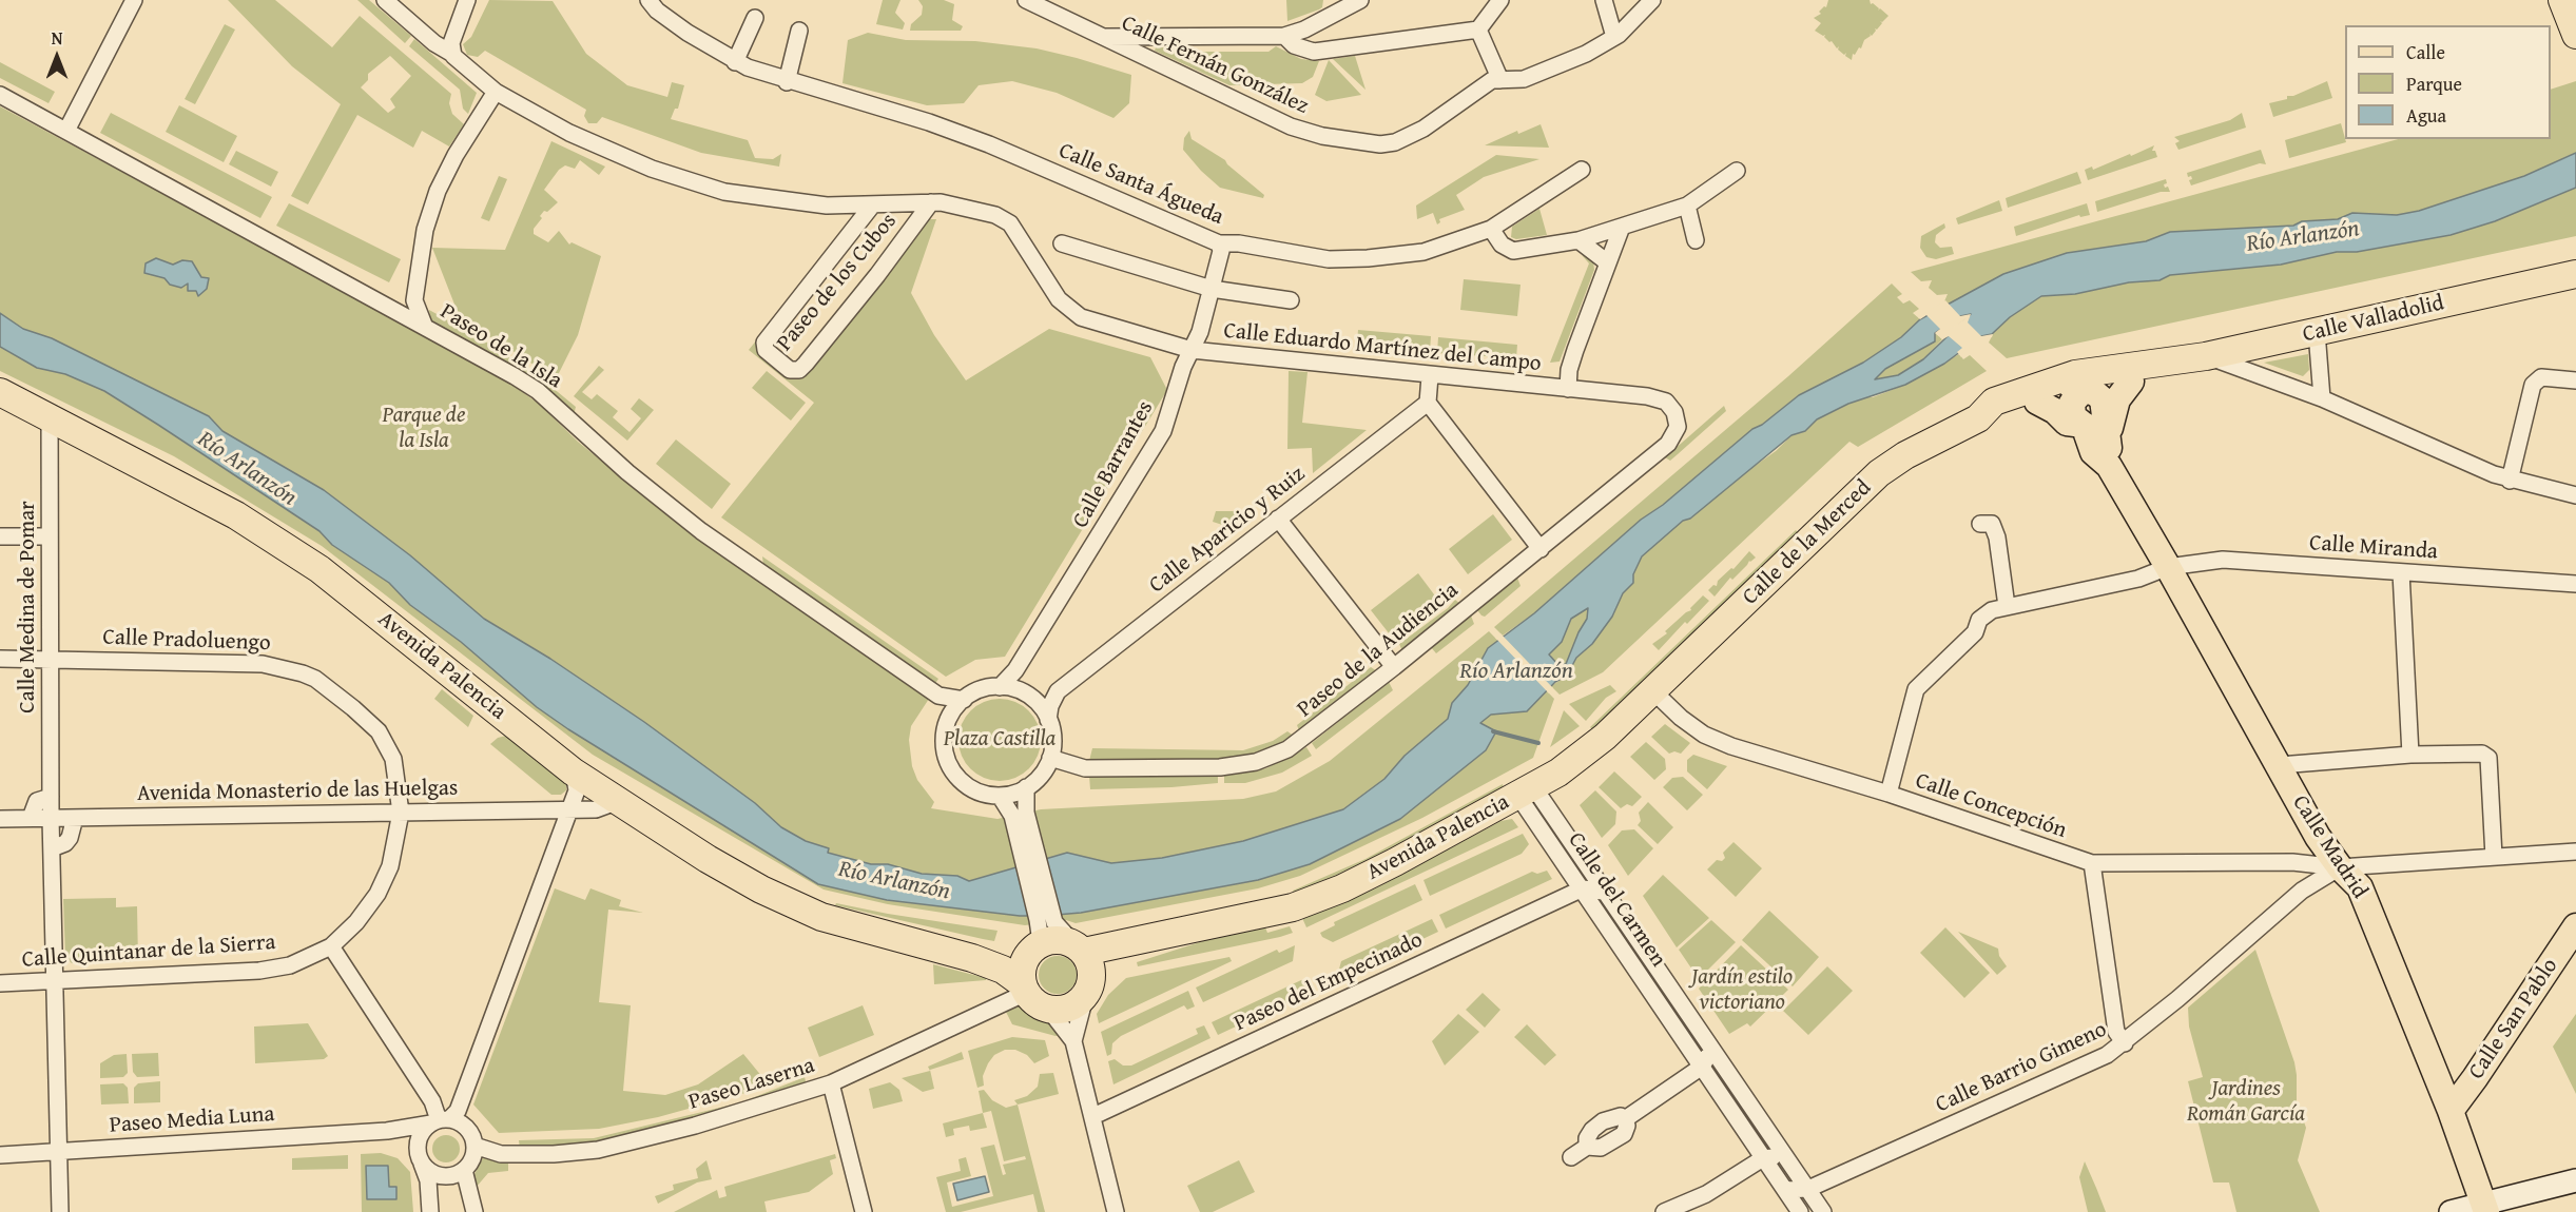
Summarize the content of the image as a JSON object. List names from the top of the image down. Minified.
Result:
{"streets":{"highway":["Calle Valladolid","Calle de la Merced","Avenida Palencia"],"main road":["Calle Madrid","Calle San Pablo"],"street":["Calle Fernán González","Calle Santa Águeda","Paseo de los Cubos","Paseo de la Isla","Calle Eduardo Martínez del Campo","Calle Barrantes","Calle Aparicio y Ruiz","Calle Miranda","Calle Medina de Pomar","Calle Pradoluengo","Paseo de la Audiencia","Avenida Monasterio de las Huelgas","Calle Concepción","Calle del Carmen","Calle Quintanar de la Sierra","Paseo del Empecinado","Calle Barrio Gimeno","Paseo Laserna","Paseo Media Luna"]},"crossings":[["Calle Santa Águeda","Calle Barrantes"],["Paseo de los Cubos","Calle Eduardo Martínez del Campo"],["Calle Valladolid","Calle de la Merced"],["Calle Valladolid","Calle Madrid"],["Paseo de la Isla","Calle Barrantes"],["Paseo de la Isla","Calle Aparicio y Ruiz"],["Paseo de la Isla","Paseo de la Audiencia"],["Calle Eduardo Martínez del Campo","Calle Barrantes"],["Calle Eduardo Martínez del Campo","Paseo de la Audiencia"],["Calle Barrantes","Calle Aparicio y Ruiz"],["Calle Barrantes","Paseo de la Audiencia"],["Calle Aparicio y Ruiz","Paseo de la Audiencia"],["Calle de la Merced","Avenida Palencia"],["Calle de la Merced","Calle Concepción"],["Calle Miranda","Calle Concepción"],["Calle Miranda","Calle Madrid"],["Calle Medina de Pomar","Calle Pradoluengo"],["Calle Medina de Pomar","Avenida Palencia"],["Calle Medina de Pomar","Avenida Monasterio de las Huelgas"],["Calle Medina de Pomar","Calle Quintanar de la Sierra"],["Calle Medina de Pomar","Paseo Media Luna"],["Calle Pradoluengo","Avenida Monasterio de las Huelgas"],["Calle Pradoluengo","Calle Quintanar de la Sierra"],["Avenida Palencia","Avenida Monasterio de las Huelgas"],["Avenida Palencia","Calle Concepción"],["Avenida Palencia","Calle del Carmen"],["Avenida Palencia","Paseo Laserna"],["Avenida Monasterio de las Huelgas","Calle Quintanar de la Sierra"],["Calle Concepción","Calle Madrid"],["Calle Concepción","Calle Barrio Gimeno"],["Calle Madrid","Calle San Pablo"],["Calle Madrid","Calle Barrio Gimeno"],["Calle del Carmen","Paseo del Empecinado"],["Calle del Carmen","Calle Barrio Gimeno"],["Paseo Laserna","Paseo Media Luna"]],"water":["Río Arlanzón"],"parks":["Parque de la Isla","Plaza Castilla","Jardín estilo victoriano","Jardines Román García"],"legend":["Calle","Parque","Agua"],"north":"top"}
